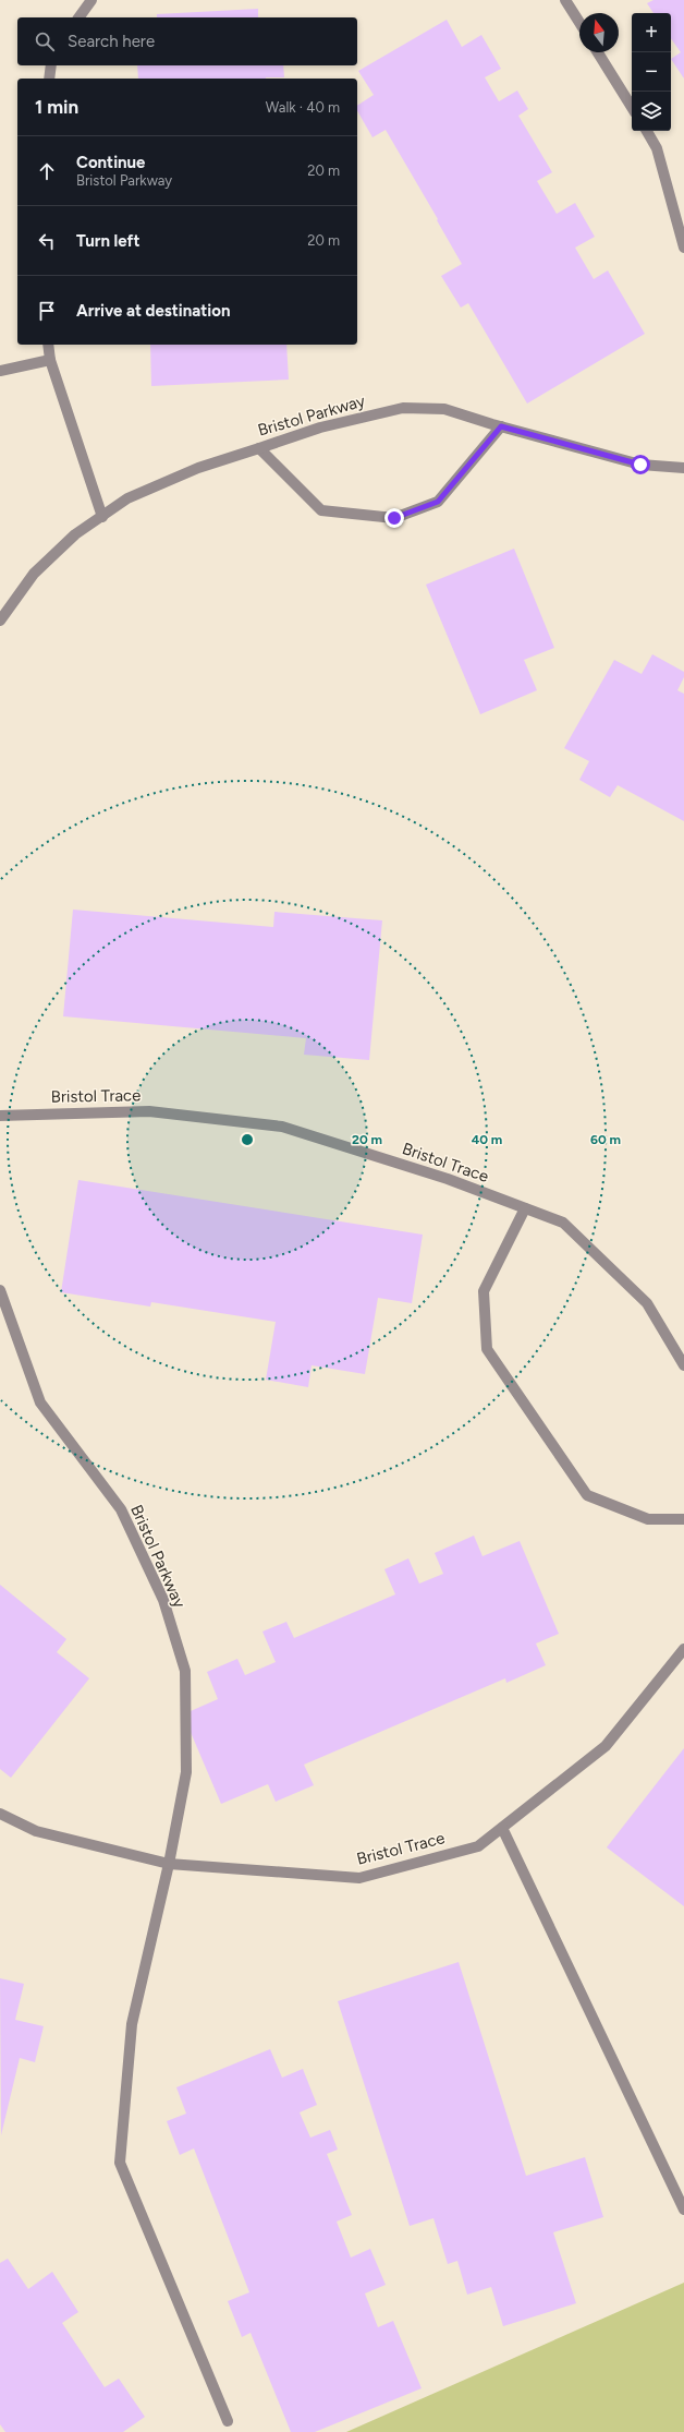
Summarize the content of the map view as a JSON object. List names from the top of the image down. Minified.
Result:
{"streets":{"street":["Bristol Parkway","Bristol Trace"]},"crossings":[["Bristol Parkway","Bristol Trace"]],"north":"top","page":{"map_buttons":["+","−"],"search":"Search here","heading":["1 min","Walk · 40 m"],"list":[["Continue","Bristol Parkway","20 m"],["Turn left","20 m"],"Arrive at destination"]},"rings":["20 m","40 m","60 m"]}
